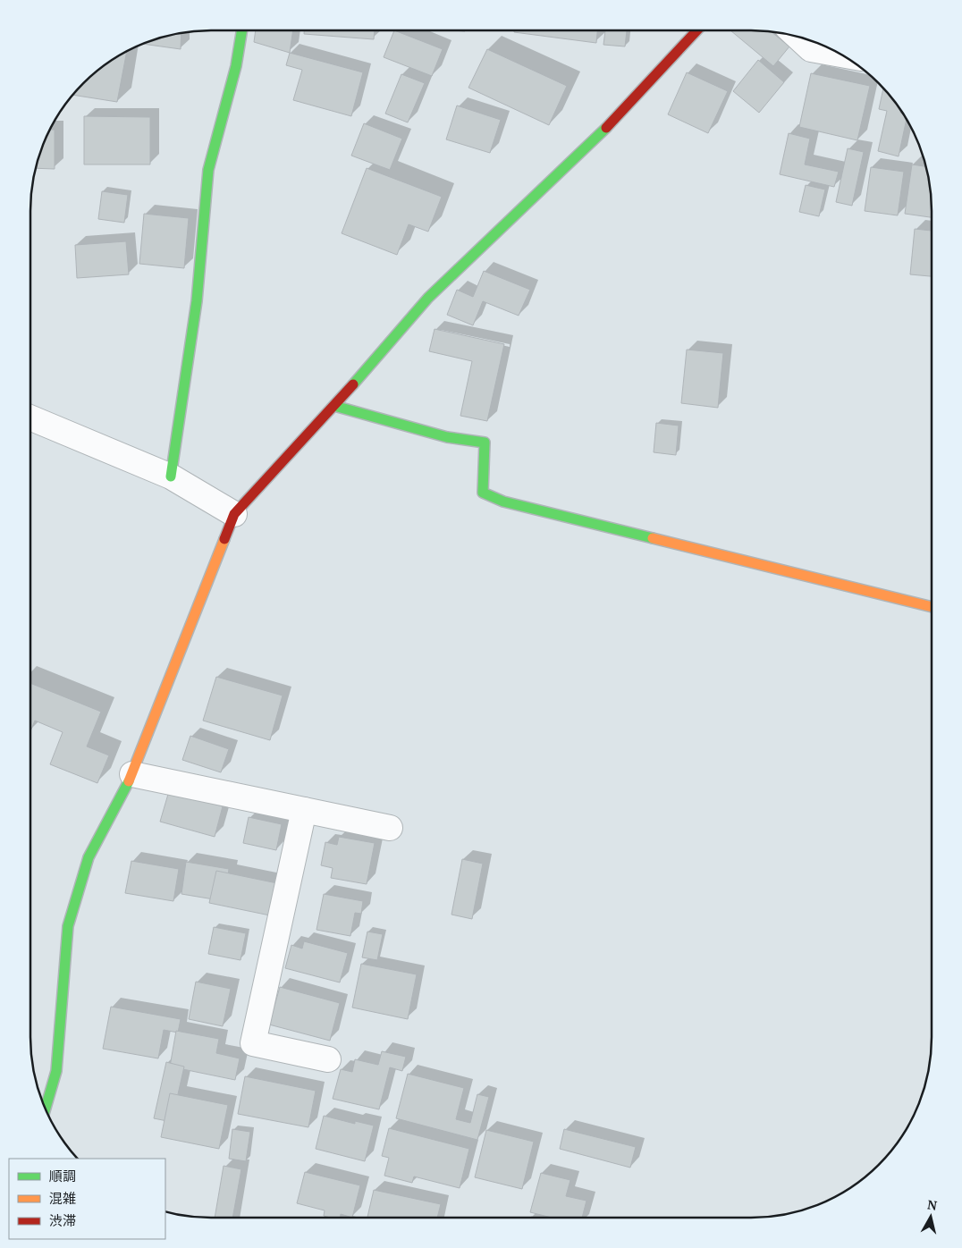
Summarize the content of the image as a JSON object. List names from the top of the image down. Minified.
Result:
{"legend":["順調","混雑","渋滞"],"north":"top"}
